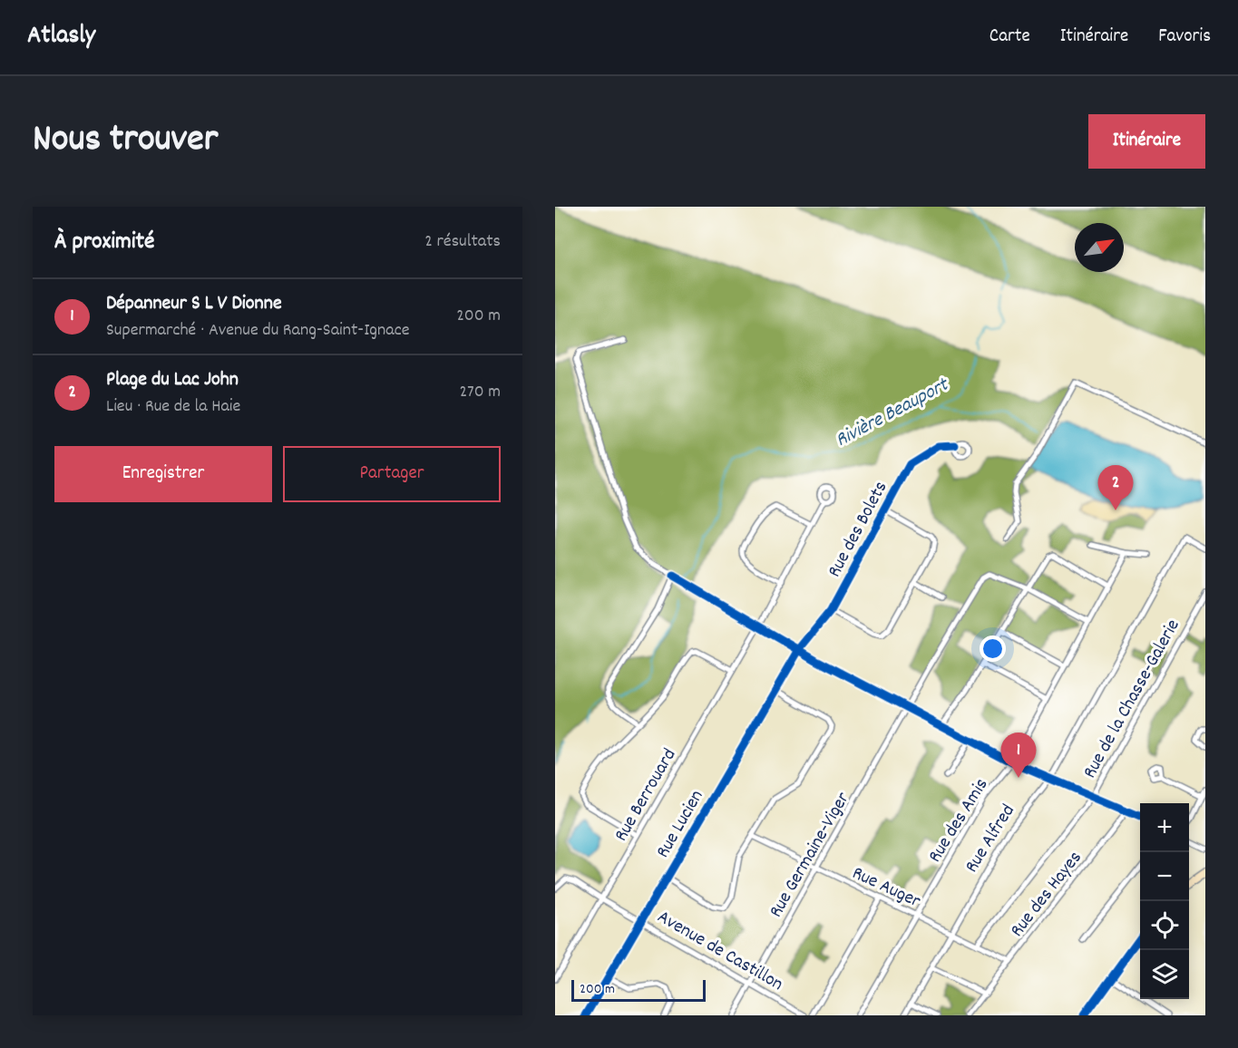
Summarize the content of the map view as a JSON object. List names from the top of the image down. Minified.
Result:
{"streets":{"street":["Rue des Bolets","Rue de la Chasse-Galerie","Rue Berrouard","Rue des Amis","Rue Lucien","Rue Alfred","Rue Germaine-Viger","Rue Auger","Rue des Hayes","Avenue de Castillon"]},"crossings":[["Rue des Bolets","Rue Lucien"],["Rue de la Chasse-Galerie","Rue Auger"],["Rue Berrouard","Avenue de Castillon"],["Rue des Amis","Rue Auger"],["Rue Lucien","Avenue de Castillon"],["Rue Alfred","Rue Auger"],["Rue Germaine-Viger","Rue Auger"],["Rue Germaine-Viger","Avenue de Castillon"],["Rue Auger","Rue des Hayes"]],"water":["Rivière Beauport"],"scale_bar":"200 m","north":"top right","page":{"header":"Atlasly","nav":["Carte","Itinéraire","Favoris"],"title":"Nous trouver","buttons":["Itinéraire",["Enregistrer","Partager"]],"heading":["À proximité","2 résultats"],"list":[{"mark":"1","name":"Dépanneur S L V Dionne","note":"Supermarché · Avenue du Rang-Saint-Ignace","value":"200 m"},{"mark":"2","name":"Plage du Lac John","note":"Lieu · Rue de la Haie","value":"270 m"}],"pins":["2","1"],"map_buttons":["+","−"],"scale":"200 m"}}
